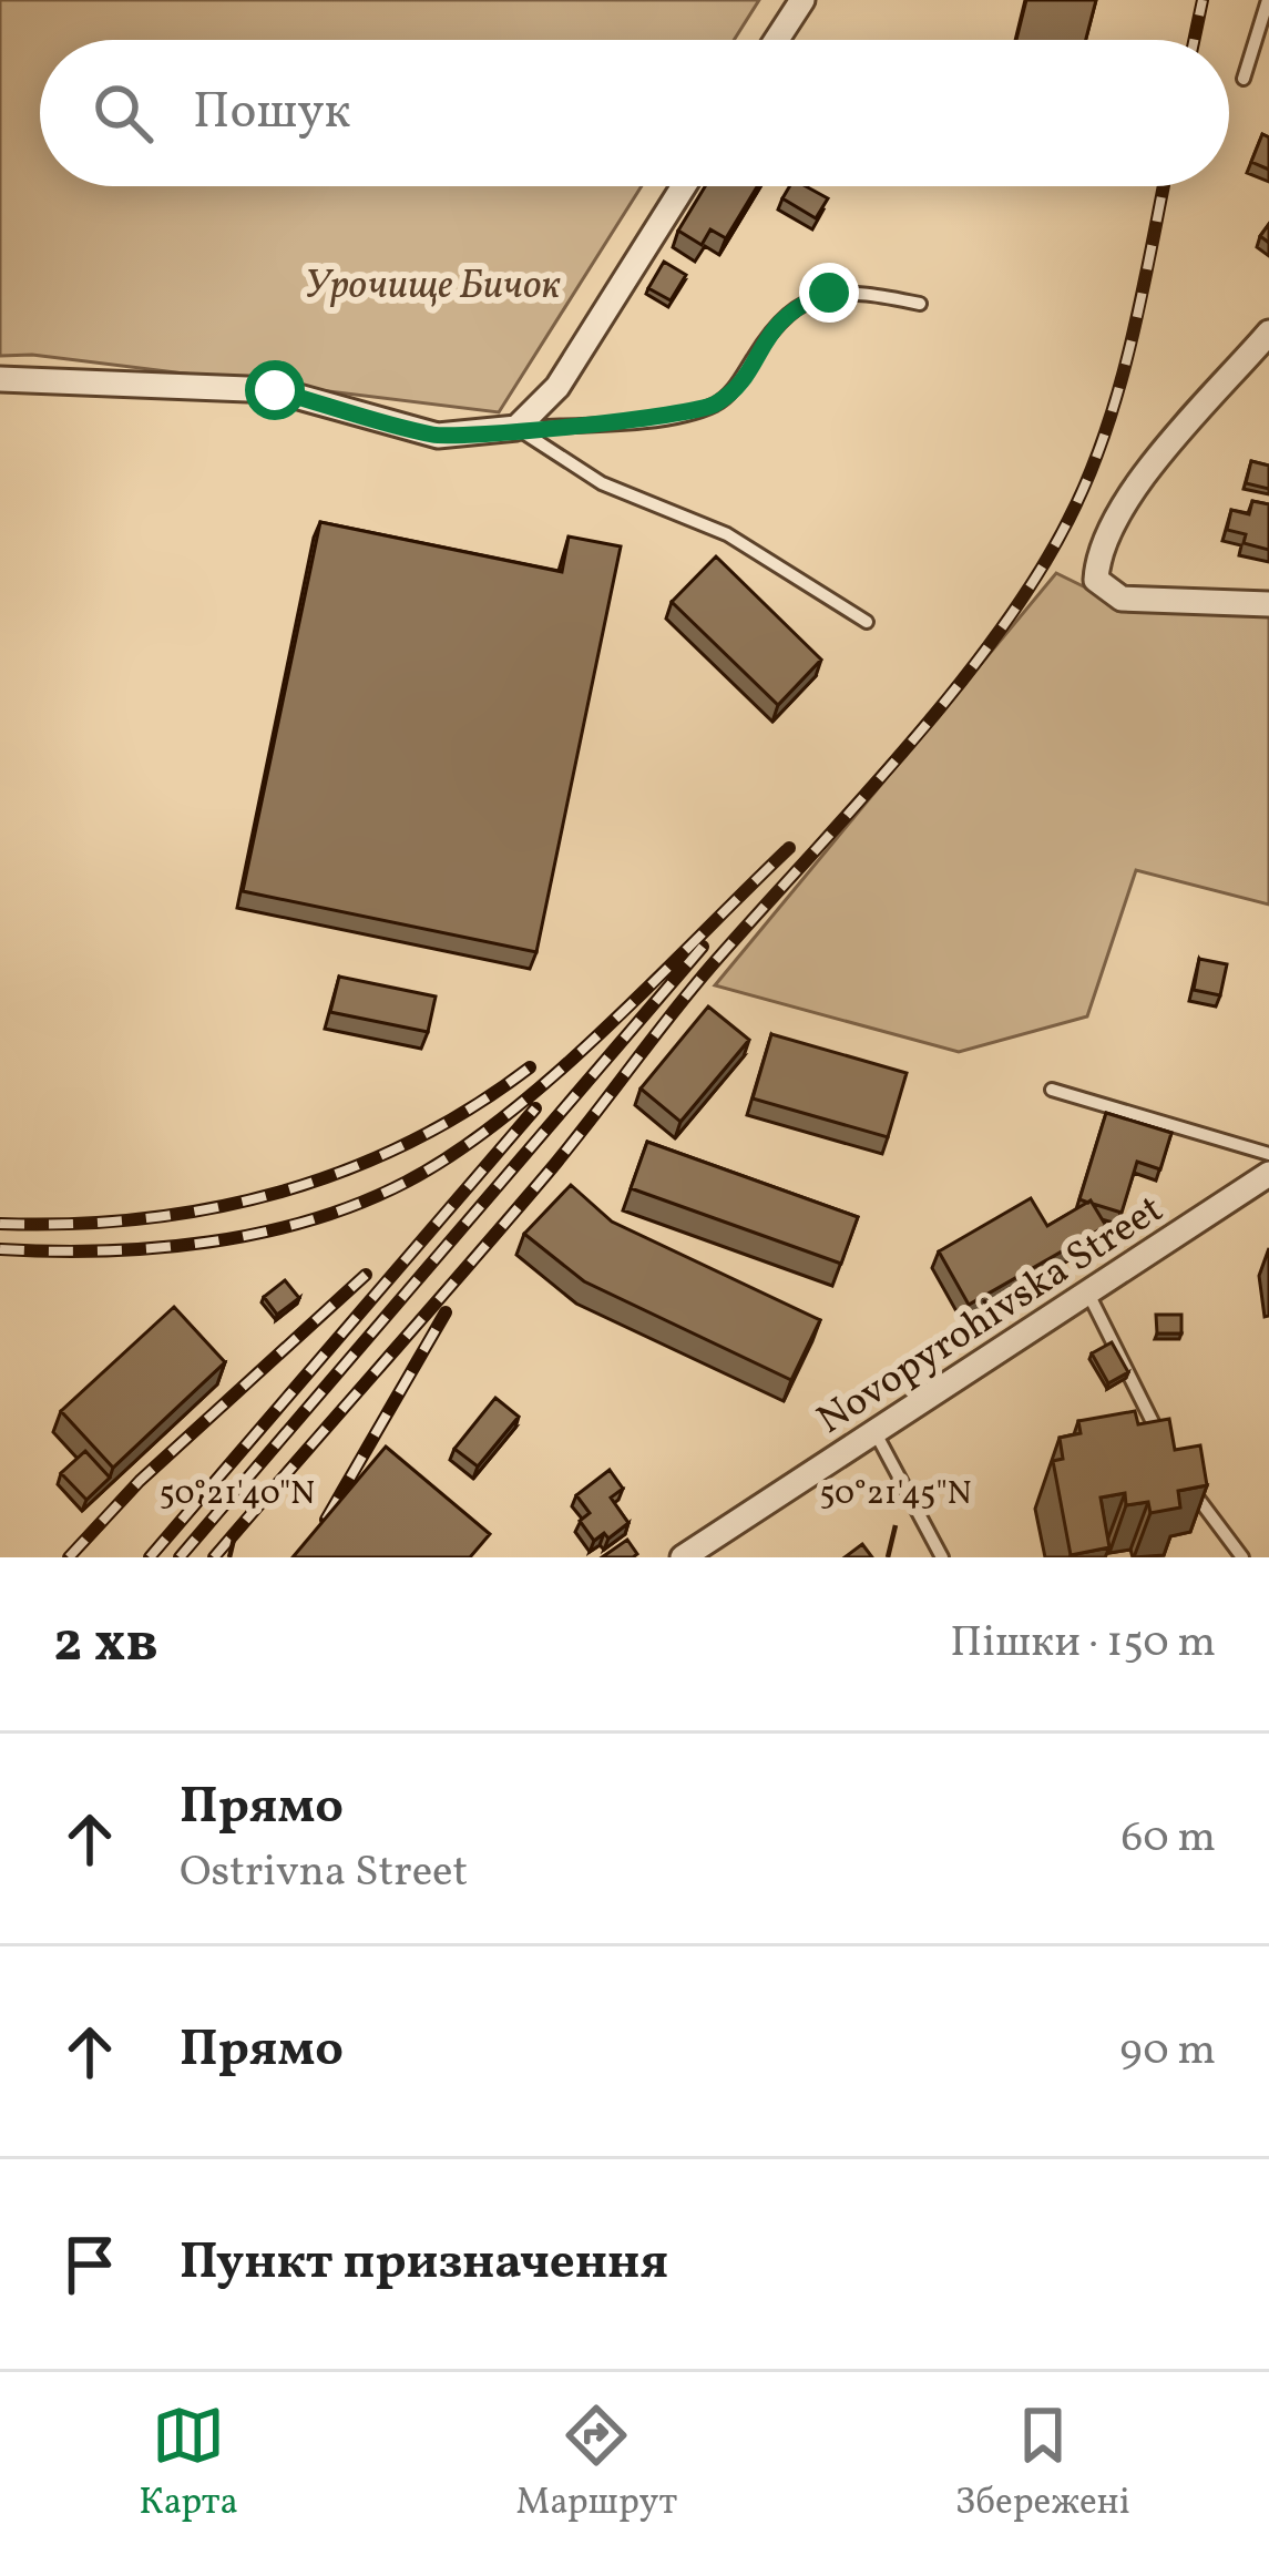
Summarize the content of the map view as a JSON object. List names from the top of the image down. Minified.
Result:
{"streets":{"street":["Novopyrohivska Street"]},"parks":["Урочище Бичок"],"page":{"search":"Пошук","heading":["2 хв","Пішки · 150 m"],"list":[["Прямо","Ostrivna Street","60 m"],["Прямо","90 m"],"Пункт призначення"],"nav":["Карта","Маршрут","Збережені"]},"coordinates":["50°21'40\"N","50°21'45\"N"]}
